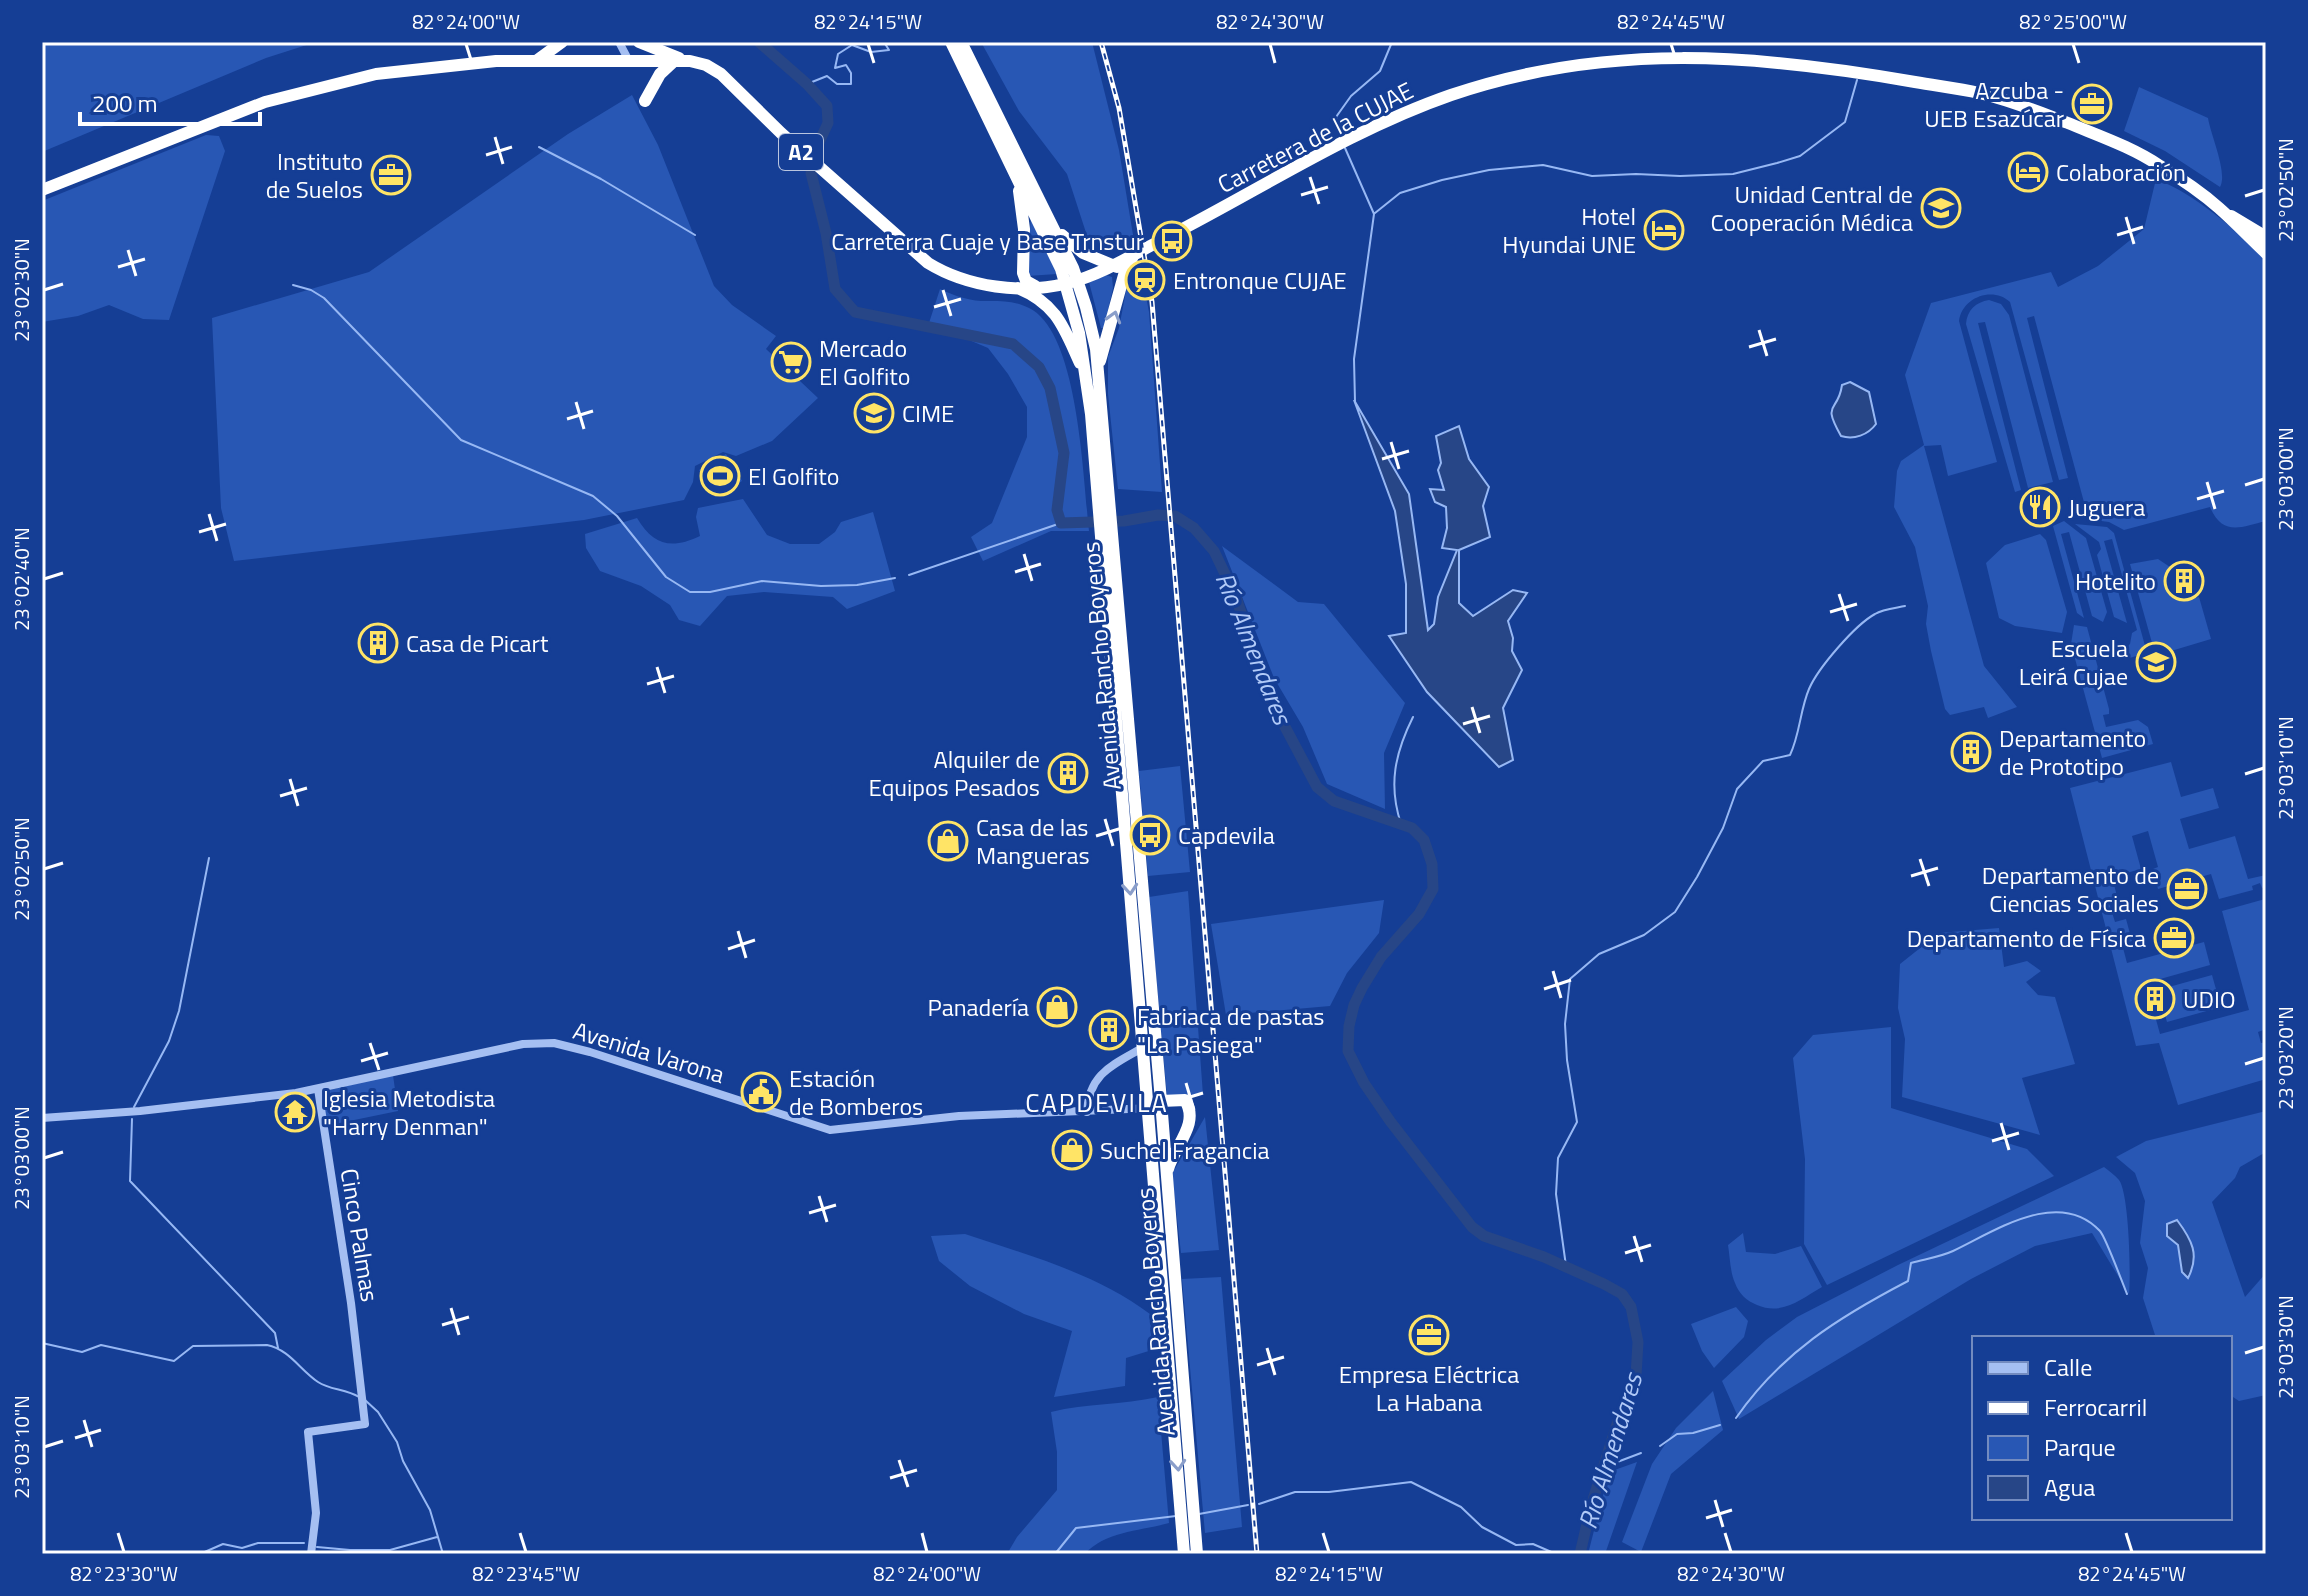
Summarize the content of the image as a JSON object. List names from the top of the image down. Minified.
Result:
{"streets":{"highway":["Carretera de la CUJAE","A2","Avenida Rancho Boyeros"],"street":["Avenida Varona","Cinco Palmas"]},"crossings":[["Carretera de la CUJAE","A2"],["Carretera de la CUJAE","Avenida Rancho Boyeros"],["A2","Avenida Rancho Boyeros"],["Avenida Rancho Boyeros","Avenida Varona"],["Avenida Varona","Cinco Palmas"]],"districts":["CAPDEVILA"],"water":["Río Almendares"],"places":{"office":["Azcuba - UEB Esazúcar","Instituto de Suelos","Departamento de Ciencias Sociales","Departamento de Física","Empresa Eléctrica La Habana"],"hotel":["Colaboración","Hotel Hyundai UNE"],"school or university":["Unidad Central de Cooperación Médica","CIME","Escuela Leirá Cujae"],"bus stop":["Carreterra Cuaje y Base Trnstur","Capdevila"],"station":["Entronque CUJAE"],"supermarket":["Mercado El Golfito"],"sports":["El Golfito"],"restaurant":["Juguera"],"building":["Hotelito","Casa de Picart","Departamento de Prototipo","Alquiler de Equipos Pesados","UDIO","Fabriaca de pastas \"La Pasiega\""],"shop":["Casa de las Mangueras","Panadería","Suchel Fragancia"],"public building":["Estación de Bomberos"],"temple":["Iglesia Metodista \"Harry Denman\""]},"legend":["Calle","Ferrocarril","Parque","Agua"],"scale_bar":"200 m","coordinates":["82°24'00\"W","82°24'15\"W","82°24'30\"W","82°24'45\"W","82°25'00\"W","23°02'50\"N","23°02'30\"N","23°03'00\"N","23°02'40\"N","23°03'10\"N","23°03'20\"N","23°03'30\"N","82°23'30\"W","82°23'45\"W"]}
